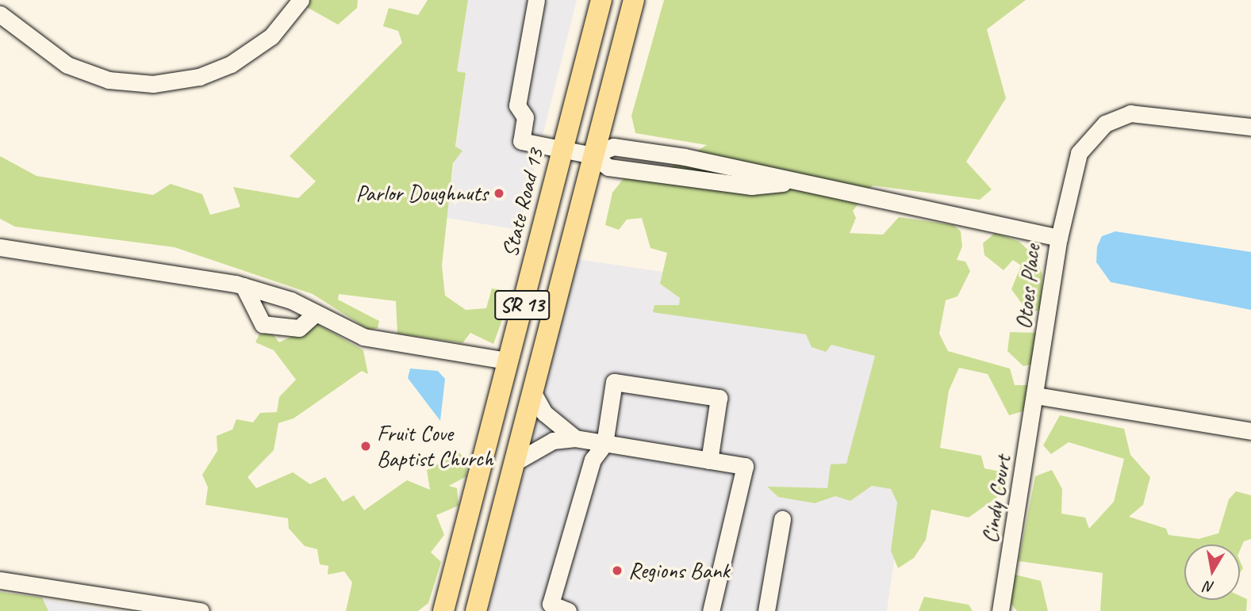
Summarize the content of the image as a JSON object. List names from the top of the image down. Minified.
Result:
{"streets":{"main road":["State Road 13","SR 13"],"street":["Otoes Place","Cindy Court"]},"crossings":[["State Road 13","Otoes Place"],["Otoes Place","SR 13"],["Otoes Place","Cindy Court"]],"places":["Parlor Doughnuts","Fruit Cove Baptist Church","Regions Bank"],"north":"bottom"}
